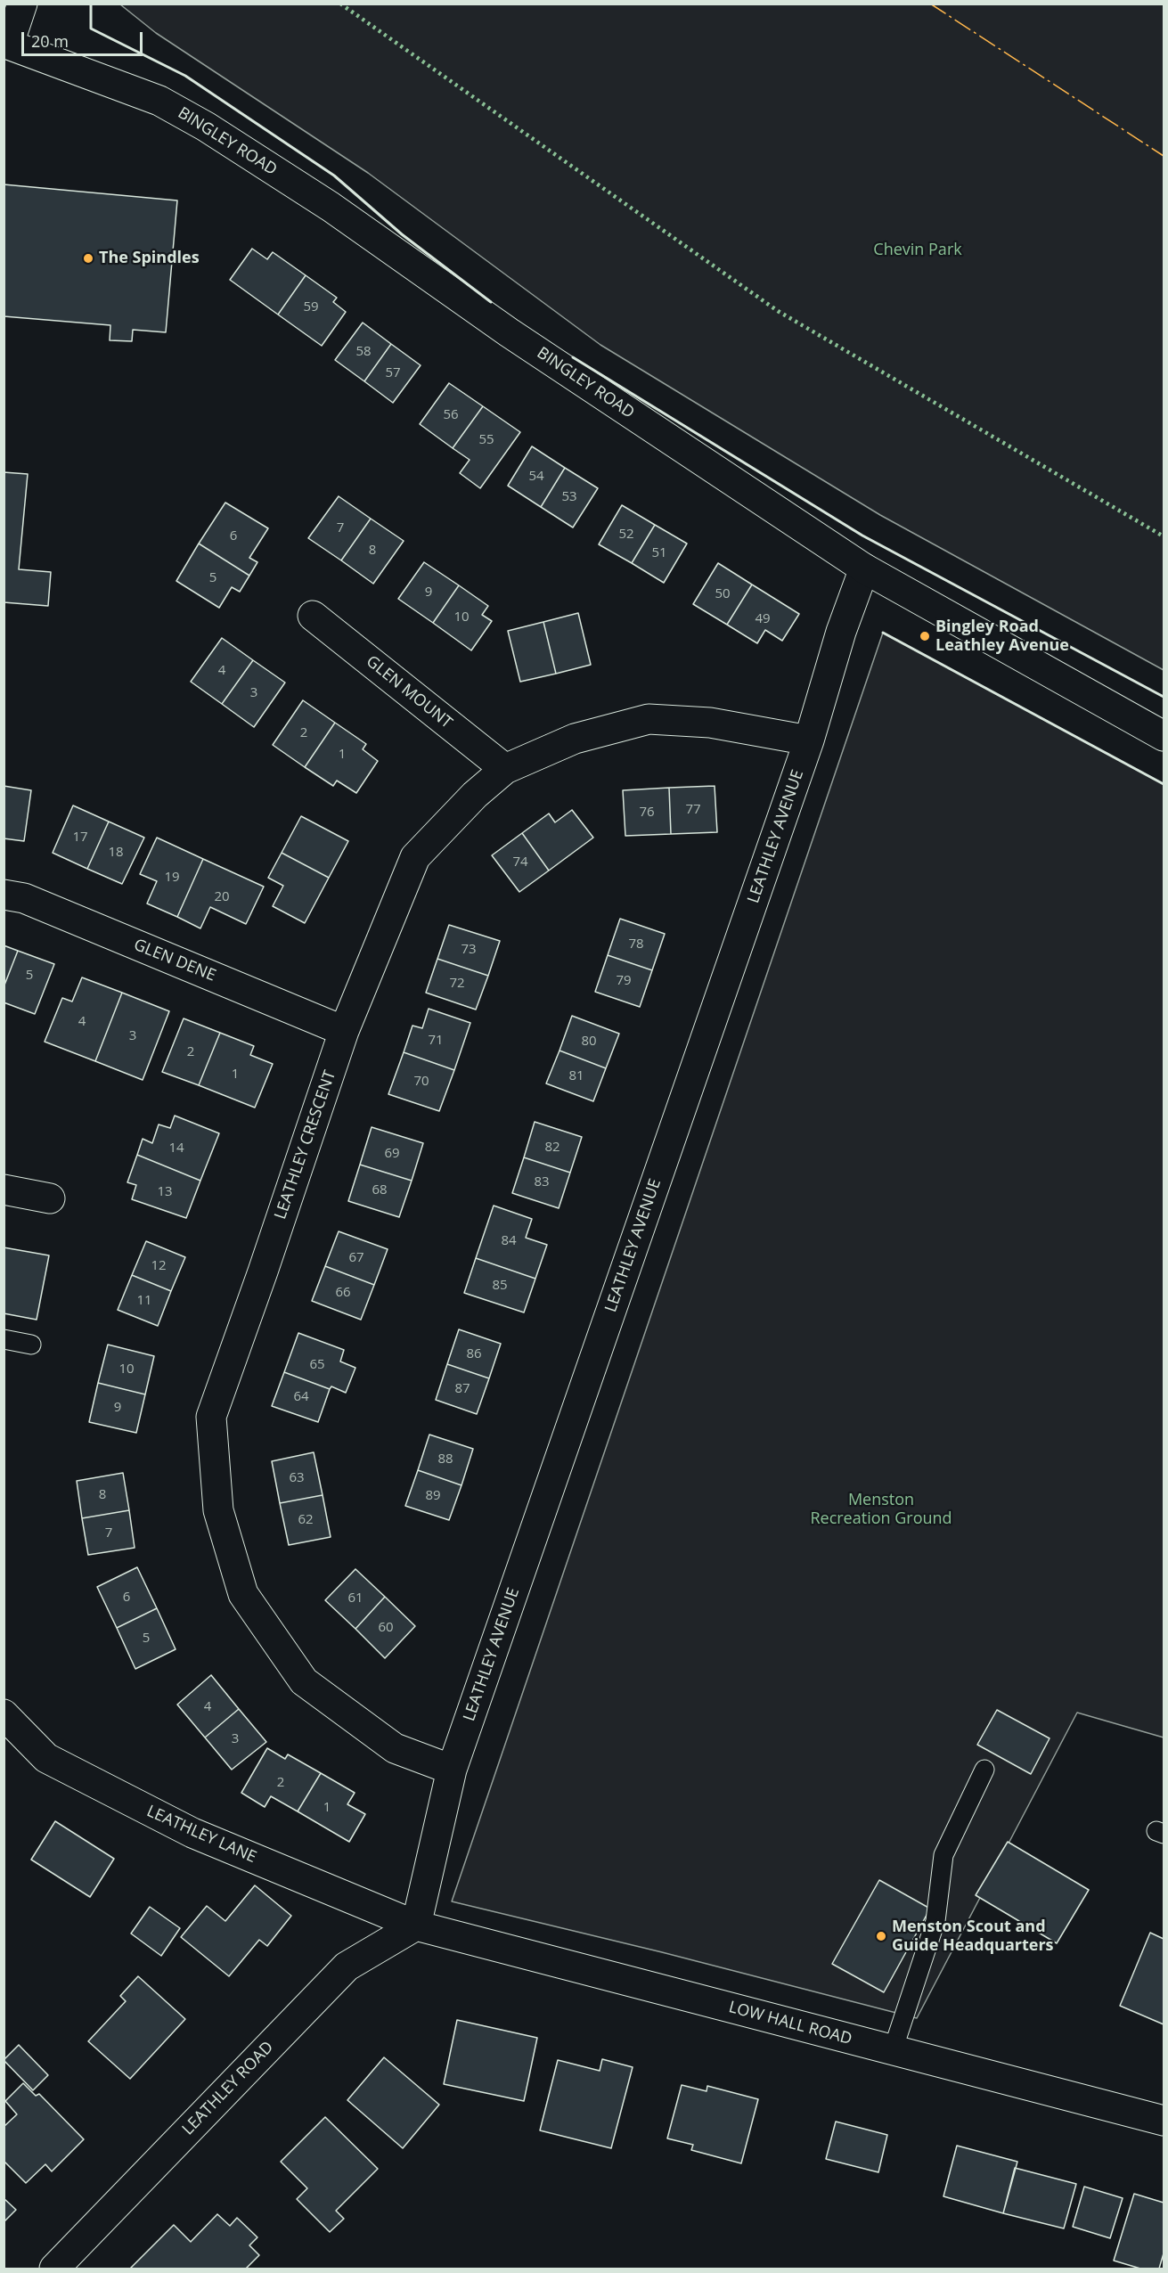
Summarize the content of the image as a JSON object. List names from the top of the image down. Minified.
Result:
{"streets":{"street":["BINGLEY ROAD","GLEN MOUNT","LEATHLEY AVENUE","GLEN DENE","LEATHLEY CRESCENT","LEATHLEY LANE","LOW HALL ROAD","LEATHLEY ROAD"]},"crossings":[["BINGLEY ROAD","LEATHLEY AVENUE"],["GLEN MOUNT","LEATHLEY CRESCENT"],["LEATHLEY AVENUE","LEATHLEY CRESCENT"],["LEATHLEY AVENUE","LEATHLEY LANE"],["LEATHLEY AVENUE","LOW HALL ROAD"],["LEATHLEY AVENUE","LEATHLEY ROAD"],["GLEN DENE","LEATHLEY CRESCENT"],["LEATHLEY LANE","LOW HALL ROAD"],["LEATHLEY LANE","LEATHLEY ROAD"],["LOW HALL ROAD","LEATHLEY ROAD"]],"parks":["Chevin Park","Menston Recreation Ground"],"places":["The Spindles","Bingley Road Leathley Avenue","Menston Scout and Guide Headquarters"],"house_numbers":["59","58","57","56","55","54","53","7","52","6","8","51","5","9","50","10","49","4","3","2","1","77","76","17","18","74","19","20","78","73","5","79","72","4","3","71","80","2","1","81","70","82","14","69","83","68","13","84","67","12","85","66","11","86","65","10","87","64","9","88","63","8","89","62","7","6","61","60","5","4","3","2","1"],"scale_bar":"20 m"}
